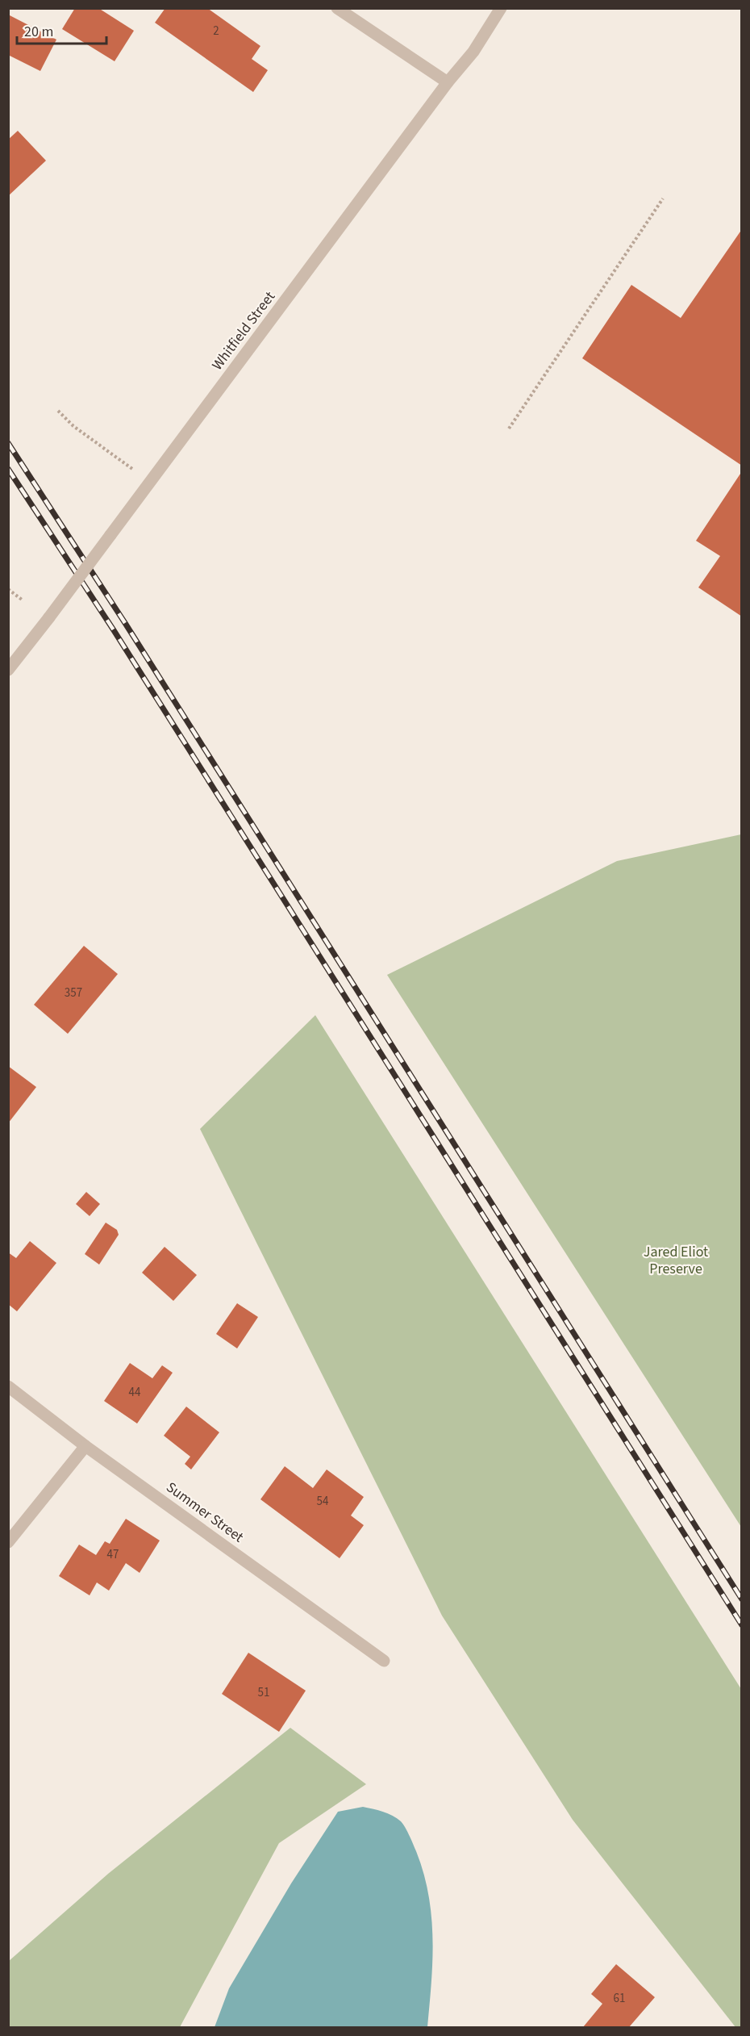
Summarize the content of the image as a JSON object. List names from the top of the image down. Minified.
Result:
{"streets":{"street":["Whitfield Street","Summer Street"]},"parks":["Jared Eliot Preserve"],"house_numbers":["2","357","44","54","47","51","61"],"scale_bar":"20 m"}
